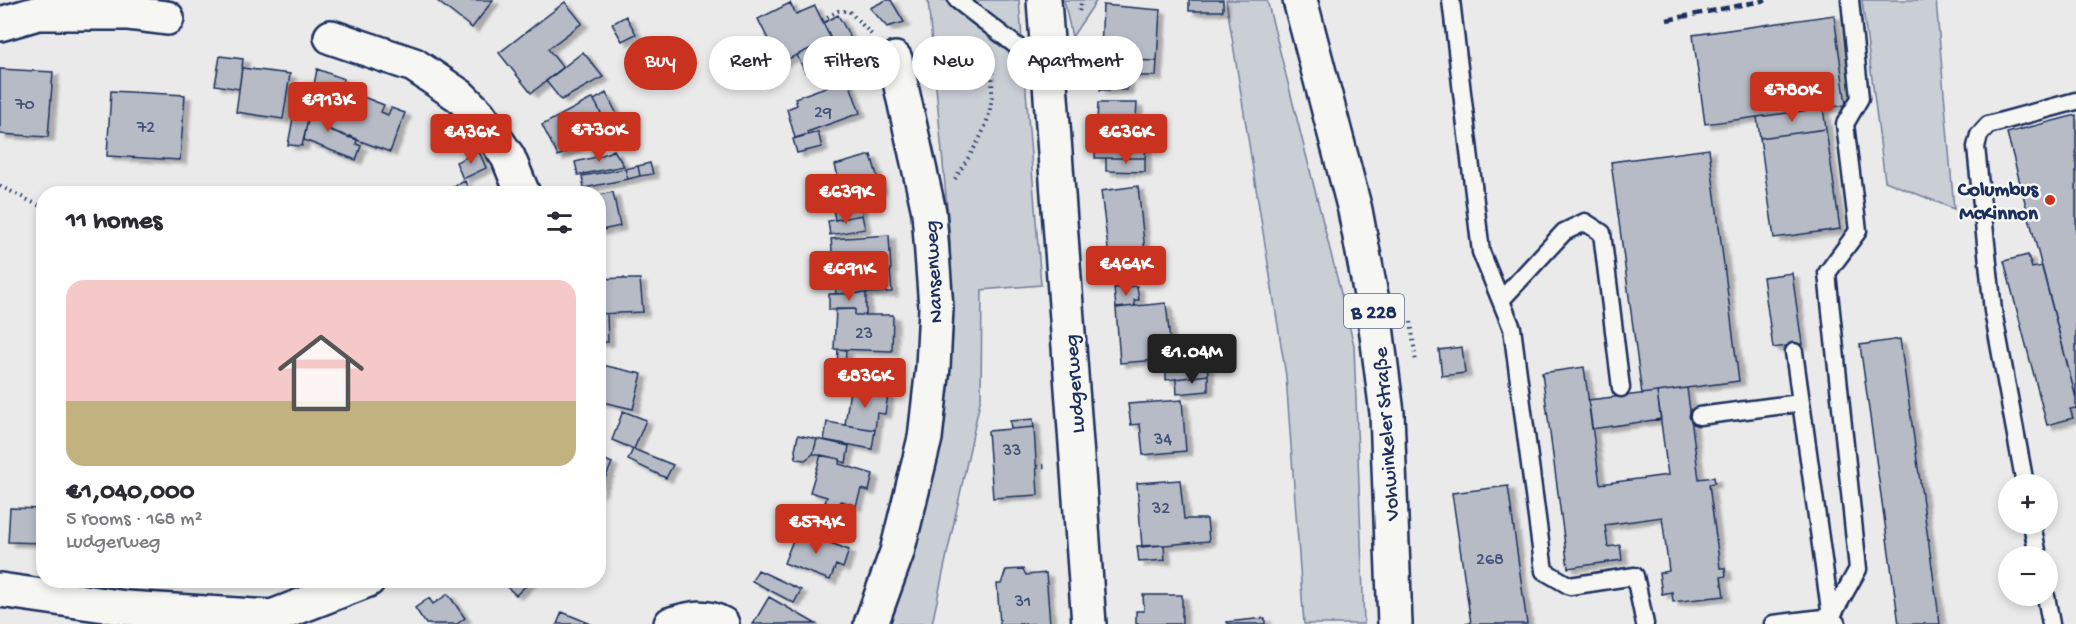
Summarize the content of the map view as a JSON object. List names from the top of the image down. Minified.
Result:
{"streets":{"street":["Nansenweg","B 228","Ludgerweg","Vohwinkeler Straße"]},"places":["Columbus McKinnon"],"house_numbers":["70","29","72","23","34","33","32","268","31"],"page":{"chip":["Buy","Rent","Filters","New","Apartment"],"price":["€780K","€913K","€730K","€436K","€636K","€639K","€464K","€691K","€1.04M","€836K","€574K"],"heading":"11 homes","list":[{"name":"€1,040,000","note":"5 rooms · 168 m² · Ludgerweg"}],"map_buttons":["+","−"]}}
